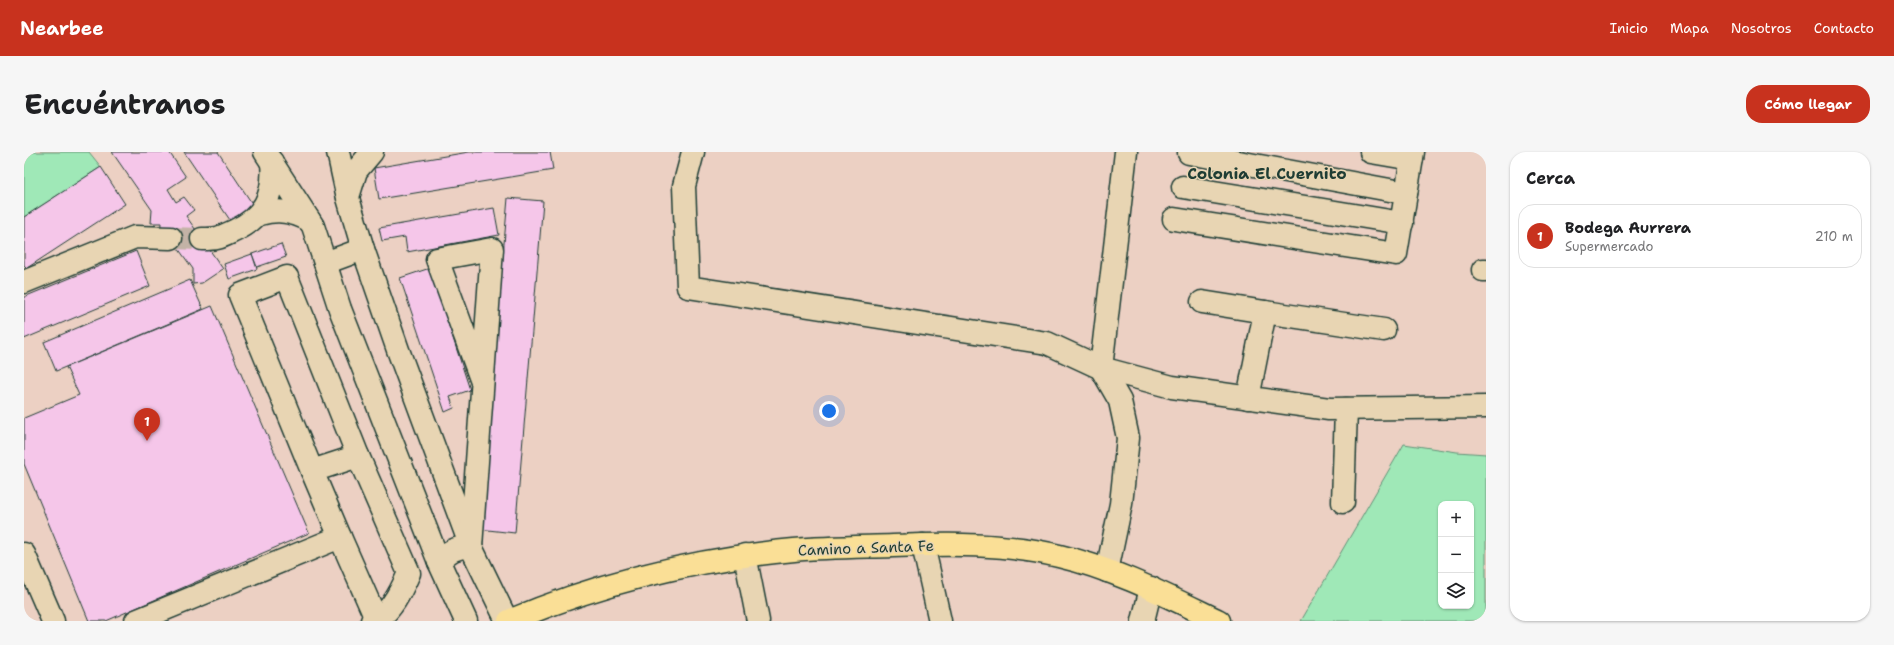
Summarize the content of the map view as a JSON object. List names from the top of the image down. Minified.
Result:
{"streets":{"main road":["Camino a Santa Fe"]},"districts":["Colonia El Cuernito"],"page":{"header":"Nearbee","nav":["Inicio","Mapa","Nosotros","Contacto"],"title":"Encuéntranos","buttons":"Cómo llegar","heading":"Cerca","list":[{"mark":"1","name":"Bodega Aurrera","note":"Supermercado","value":"210 m"}],"pins":"1","map_buttons":["+","−"]}}
